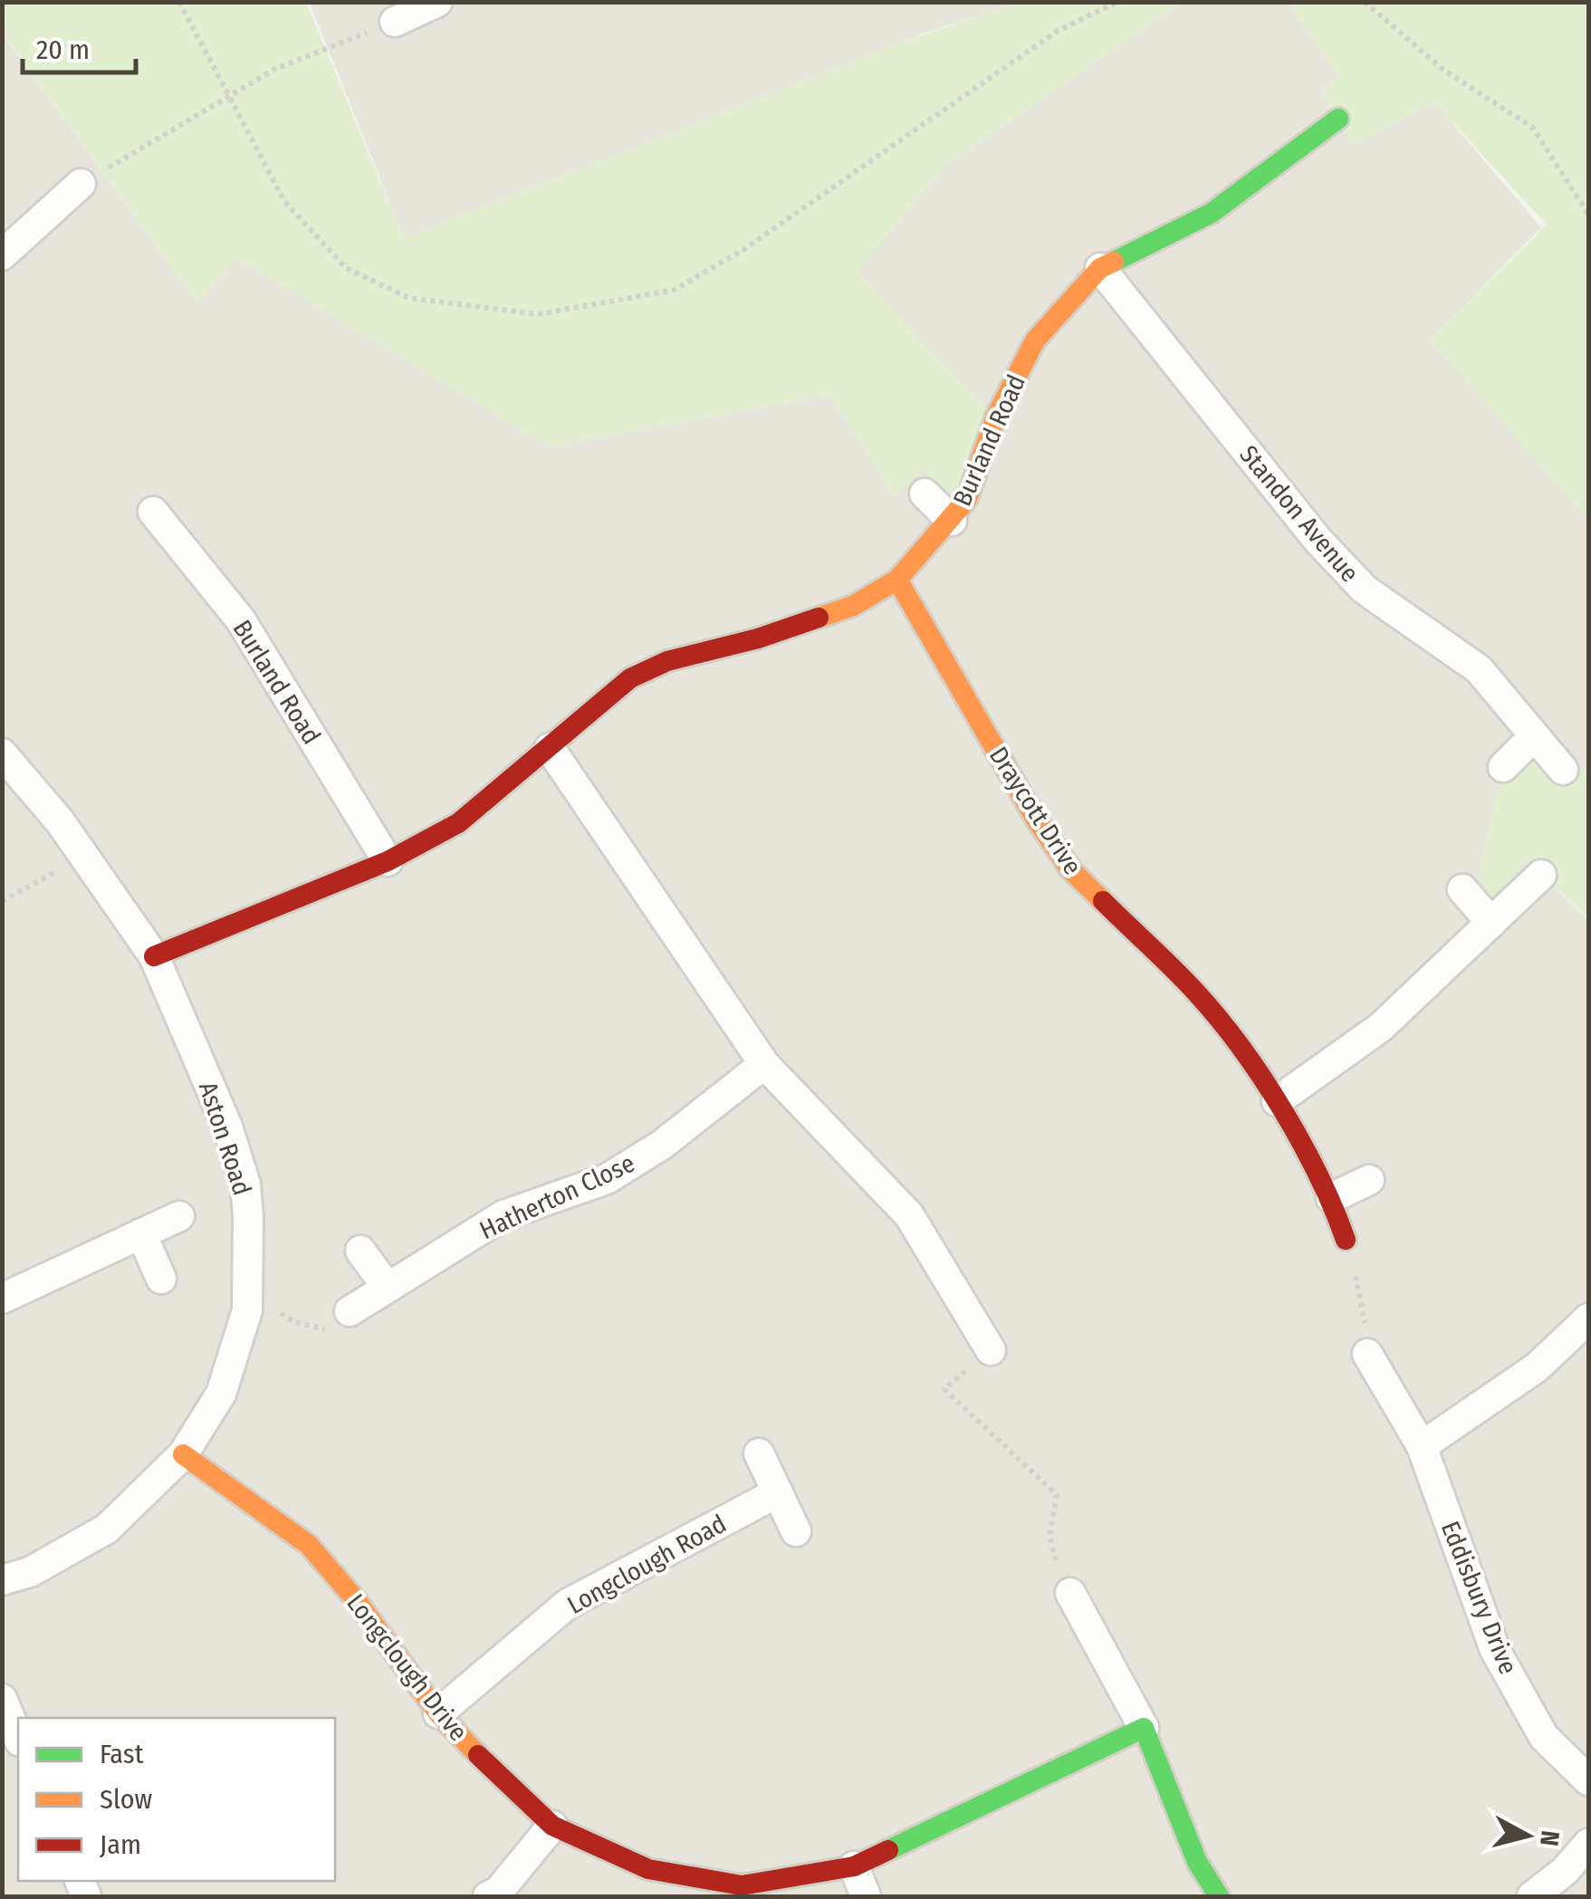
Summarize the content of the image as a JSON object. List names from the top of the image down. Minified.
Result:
{"streets":{"street":["Burland Road","Standon Avenue","Draycott Drive","Aston Road","Hatherton Close","Longclough Road","Eddisbury Drive","Longclough Drive"]},"crossings":[["Burland Road","Standon Avenue"],["Burland Road","Draycott Drive"],["Burland Road","Aston Road"],["Aston Road","Longclough Drive"],["Longclough Road","Longclough Drive"]],"legend":["Fast","Slow","Jam"],"scale_bar":"20 m","north":"right"}
